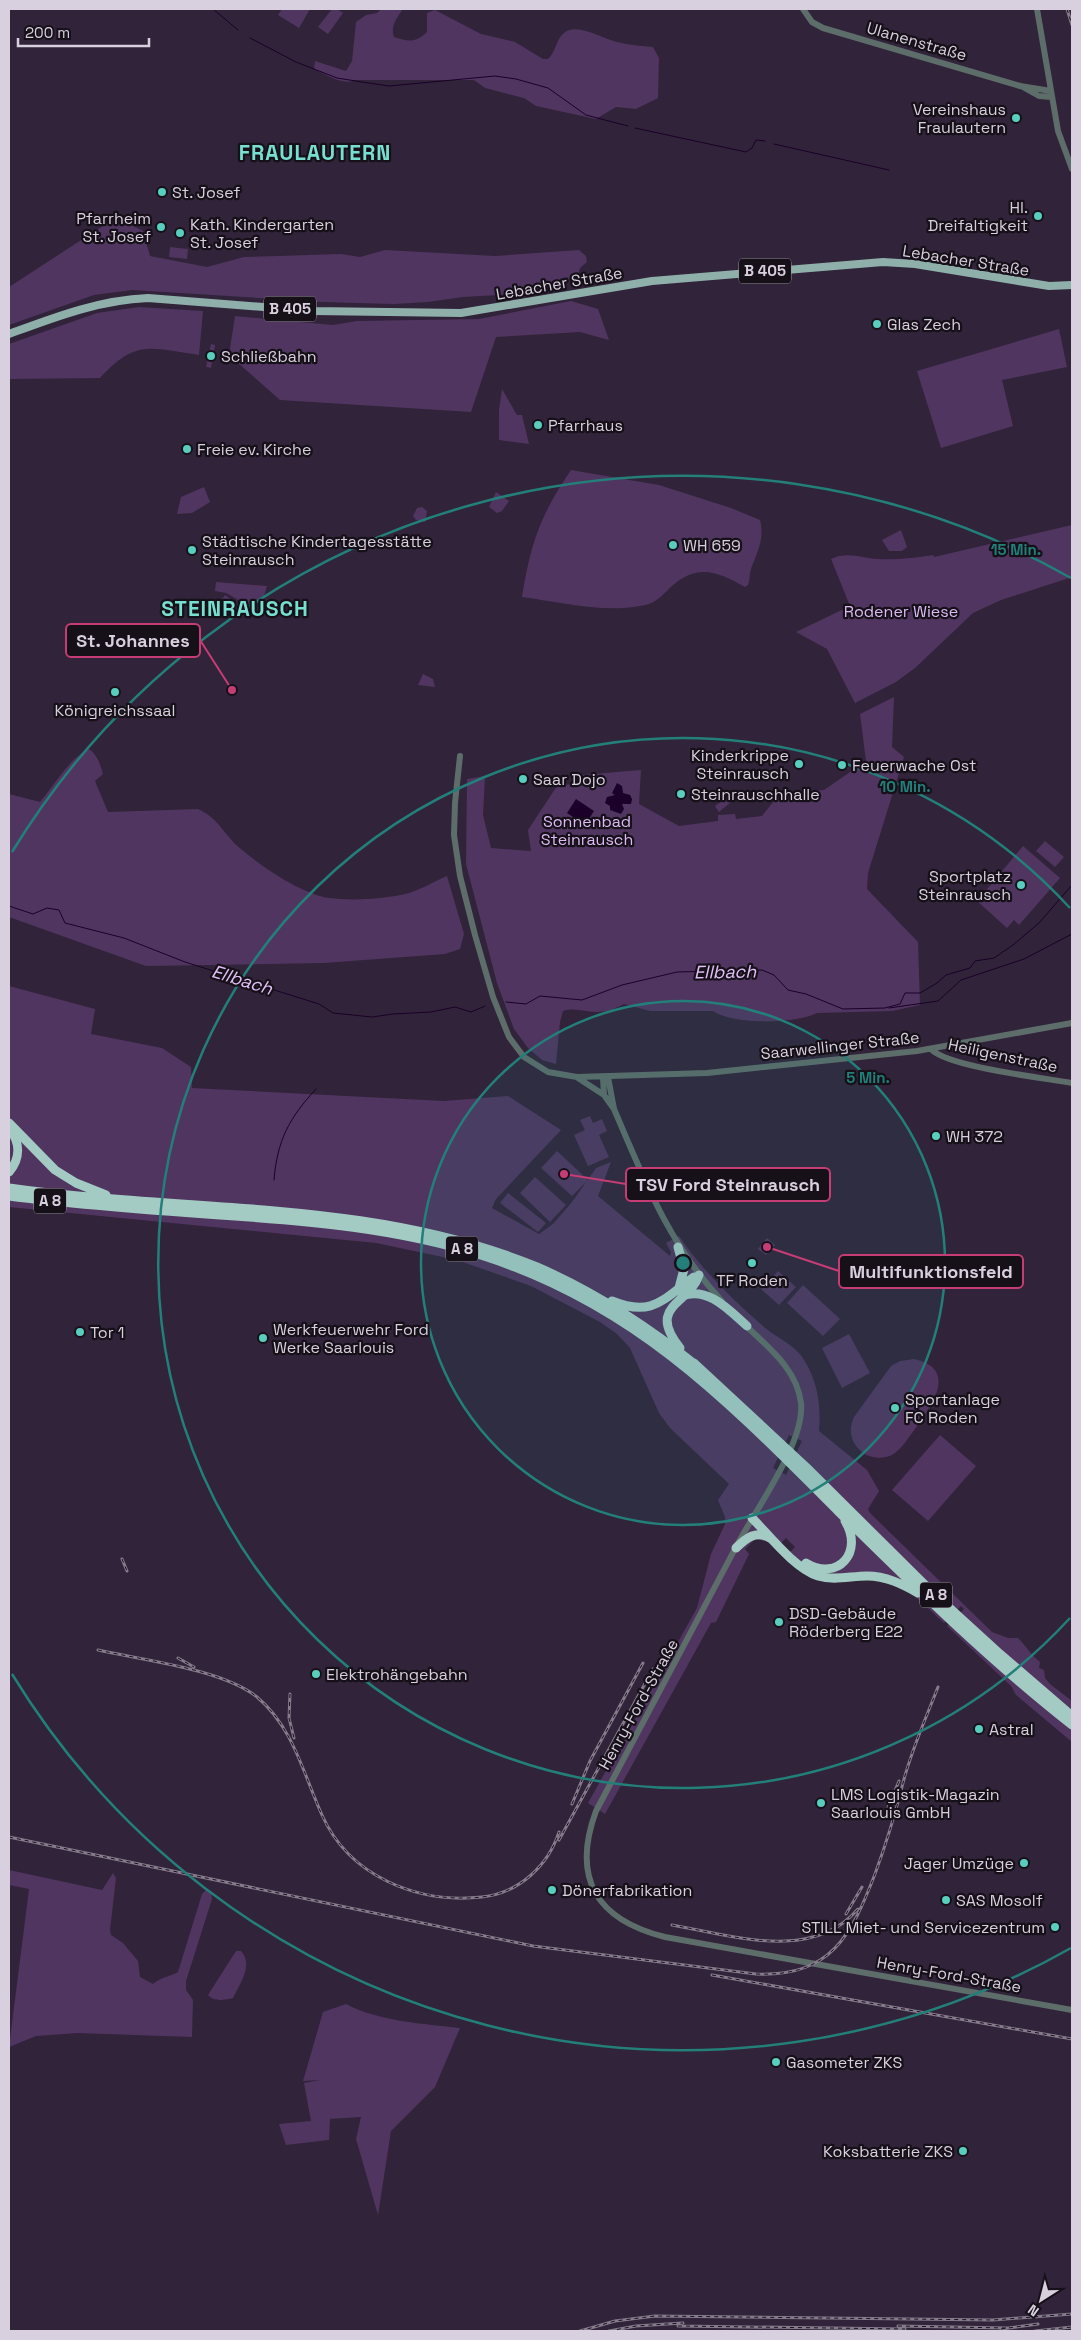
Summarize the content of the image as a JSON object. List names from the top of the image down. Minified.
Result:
{"streets":{"highway":["A 8"],"main road":["Lebacher Straße","B 405"],"street":["Ulanenstraße","Saarwellinger Straße","Heiligenstraße","Henry-Ford-Straße"]},"crossings":[["Saarwellinger Straße","Heiligenstraße"],["Saarwellinger Straße","Henry-Ford-Straße"]],"districts":["FRAULAUTERN","STEINRAUSCH"],"water":["Ellbach"],"parks":["Rodener Wiese","Sonnenbad Steinrausch"],"places":["Vereinshaus Fraulautern","St. Josef","Hl. Dreifaltigkeit","Pfarrheim St. Josef","Kath. Kindergarten St. Josef","Glas Zech","Schließbahn","Pfarrhaus","Freie ev. Kirche","WH 659","Städtische Kindertagesstätte Steinrausch","St. Johannes","Königreichssaal","Kinderkrippe Steinrausch","Feuerwache Ost","Saar Dojo","Steinrauschhalle","Sportplatz Steinrausch","WH 372","TSV Ford Steinrausch","Multifunktionsfeld","TF Roden","Tor 1","Werkfeuerwehr Ford Werke Saarlouis","Sportanlage FC Roden","DSD-Gebäude Röderberg E22","Elektrohängebahn","Astral","LMS Logistik-Magazin Saarlouis GmbH","Jager Umzüge","Dönerfabrikation","SAS Mosolf","STILL Miet- und Servicezentrum","Gasometer ZKS","Koksbatterie ZKS"],"scale_bar":"200 m","north":"bottom left","rings":["15 Min.","10 Min.","5 Min."]}
